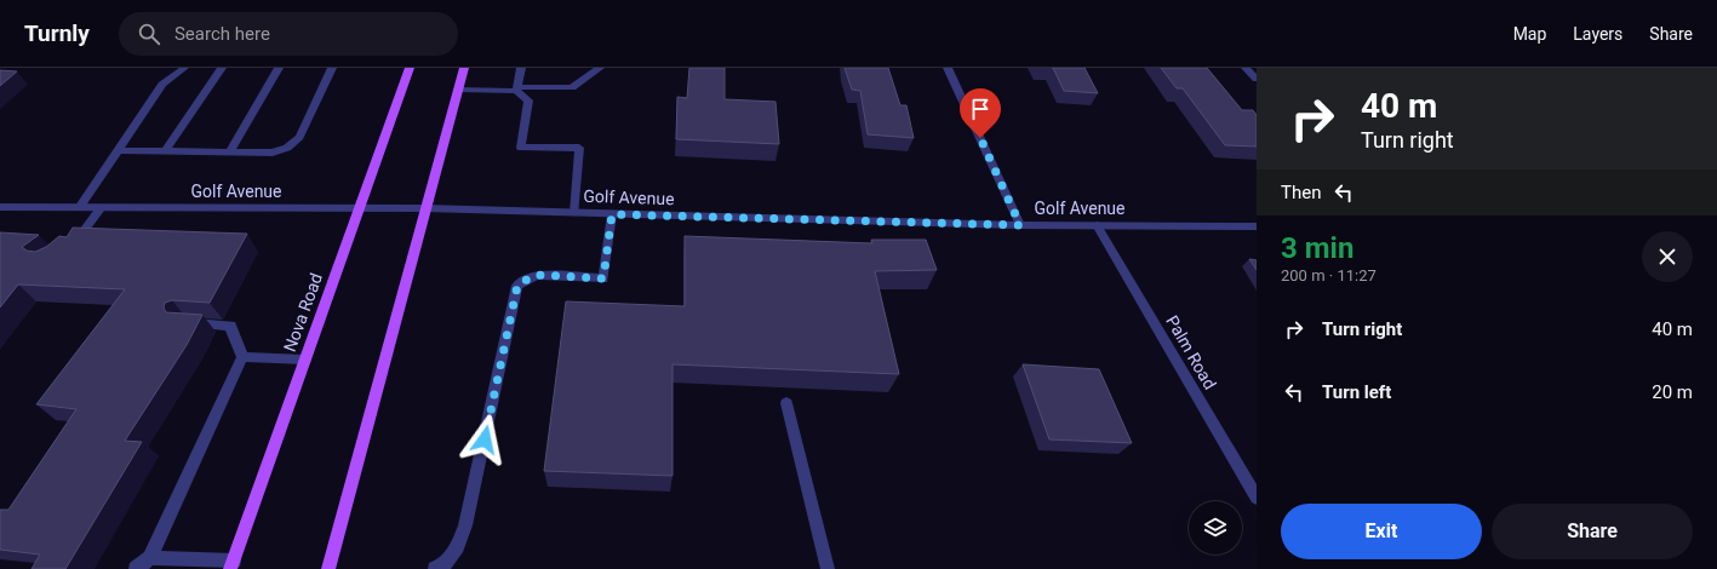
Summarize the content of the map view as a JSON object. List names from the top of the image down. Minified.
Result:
{"streets":{"main road":["Nova Road"],"street":["Golf Avenue","Palm Road"]},"crossings":[["Golf Avenue","Nova Road"],["Golf Avenue","Palm Road"]],"page":{"header":"Turnly","search":"Search here","nav":["Map","Layers","Share"],"turn":["40 m","Turn right"],"then":"Then","heading":["3 min","200 m · 11:27"],"list":[{"name":"Turn right","value":"40 m"},{"name":"Turn left","value":"20 m"}],"buttons":["Exit","Share"]}}
